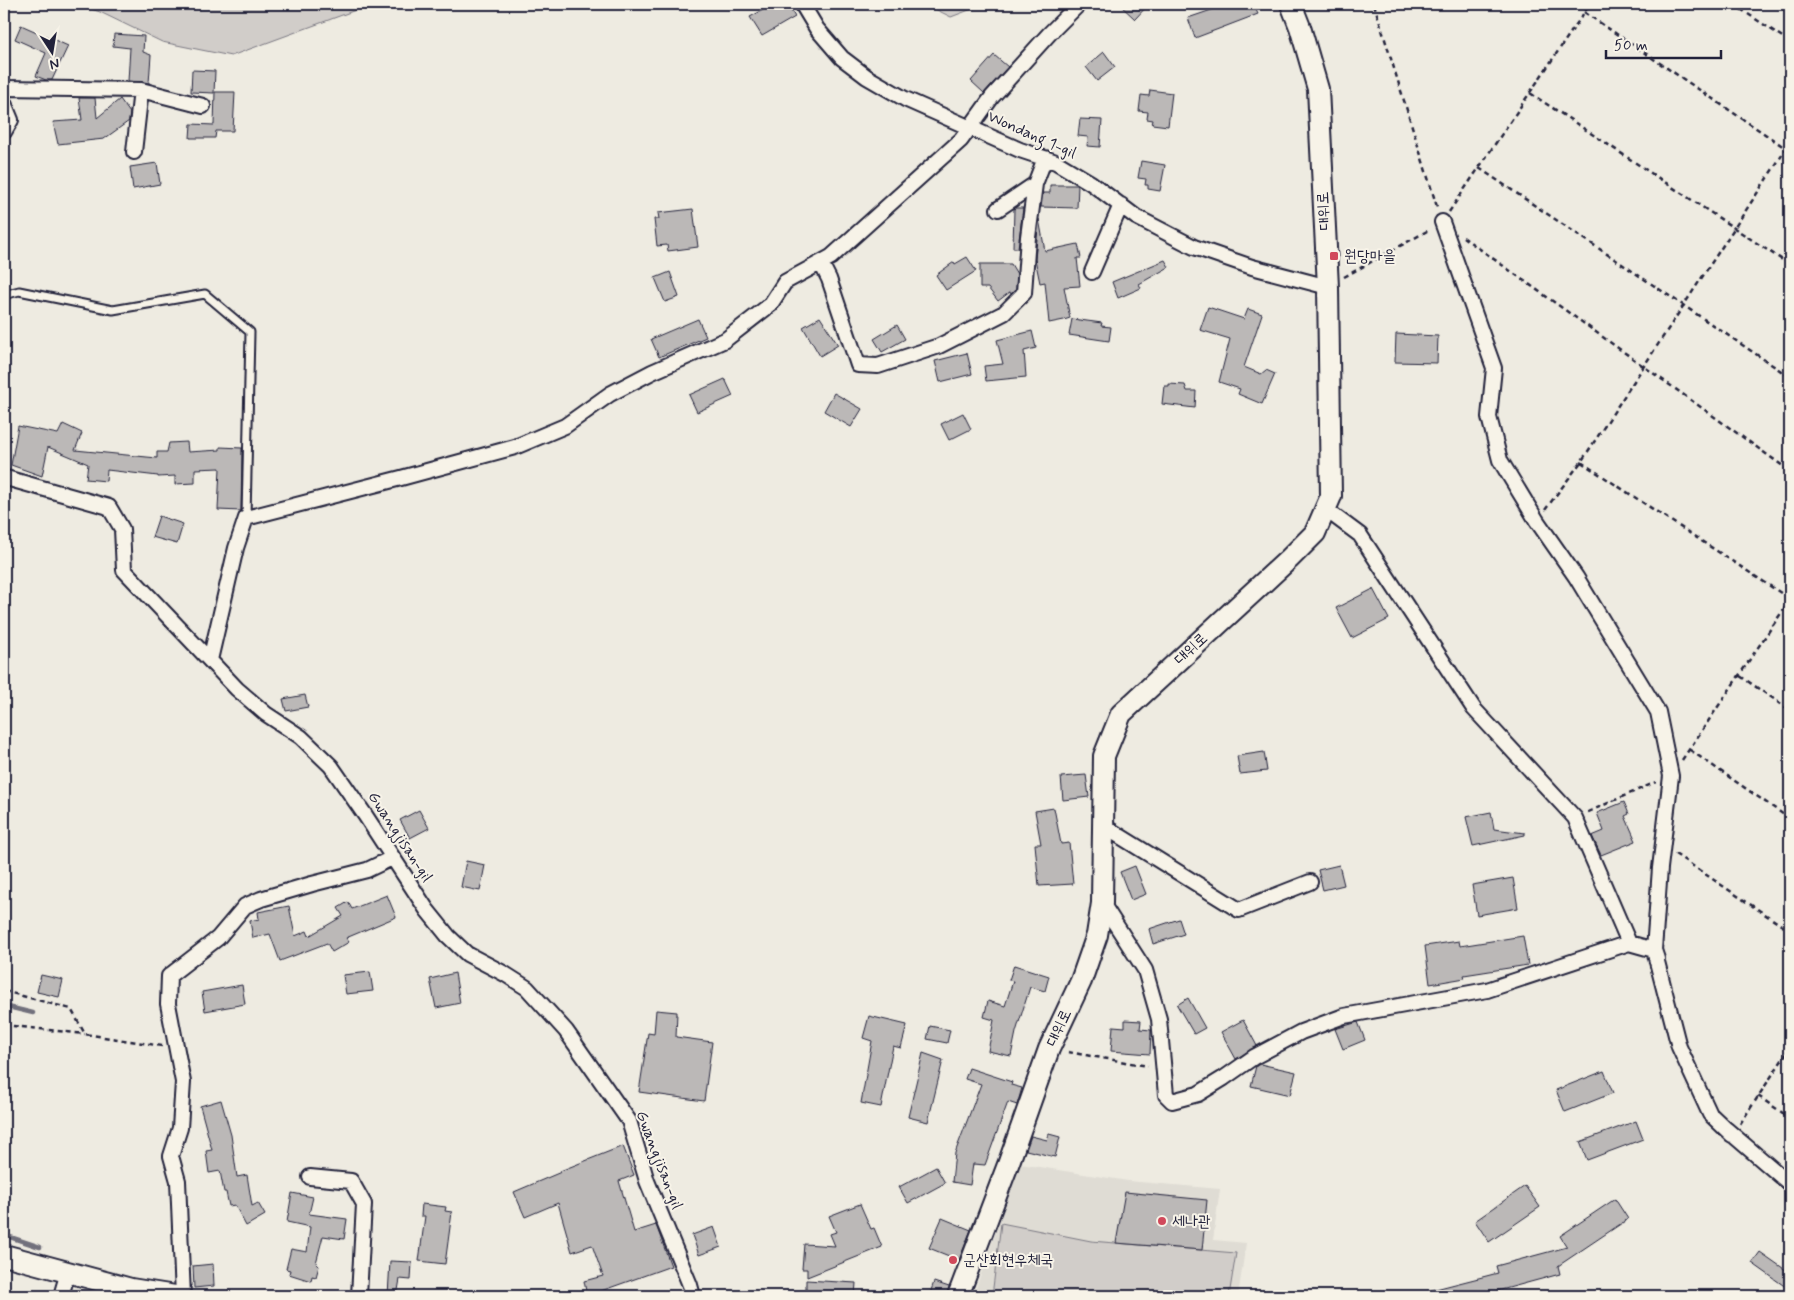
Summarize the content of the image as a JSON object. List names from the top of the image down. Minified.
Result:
{"streets":{"street":["Wondang 1-gil","대위로","Gwangjisan-gil"]},"crossings":[["Wondang 1-gil","대위로"]],"places":{"transit":["원당마을"],"other":["세나관","군산회현우체국"]},"scale_bar":"50 m","north":"bottom"}
